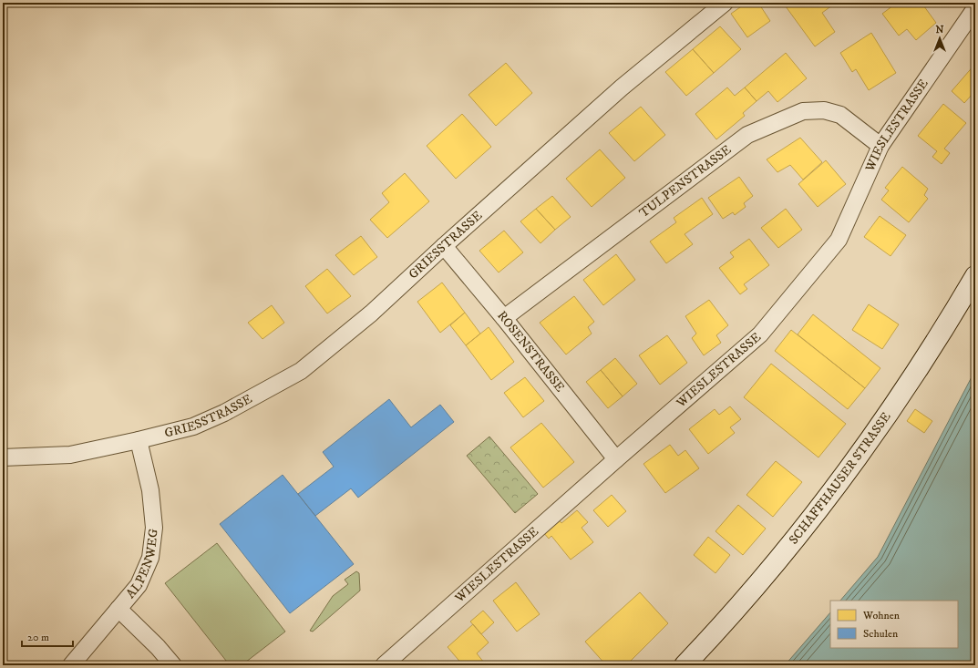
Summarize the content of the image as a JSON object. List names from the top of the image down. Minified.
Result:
{"streets":{"main road":["SCHAFFHAUSER STRASSE"],"street":["WIESLESTRASSE","TULPENSTRASSE","GRIESSTRASSE","ROSENSTRASSE","ALPENWEG"]},"crossings":[["WIESLESTRASSE","TULPENSTRASSE"],["WIESLESTRASSE","ROSENSTRASSE"],["TULPENSTRASSE","ROSENSTRASSE"],["GRIESSTRASSE","ROSENSTRASSE"],["GRIESSTRASSE","ALPENWEG"]],"legend":["Wohnen","Schulen"],"scale_bar":"20 m","north":"top"}
